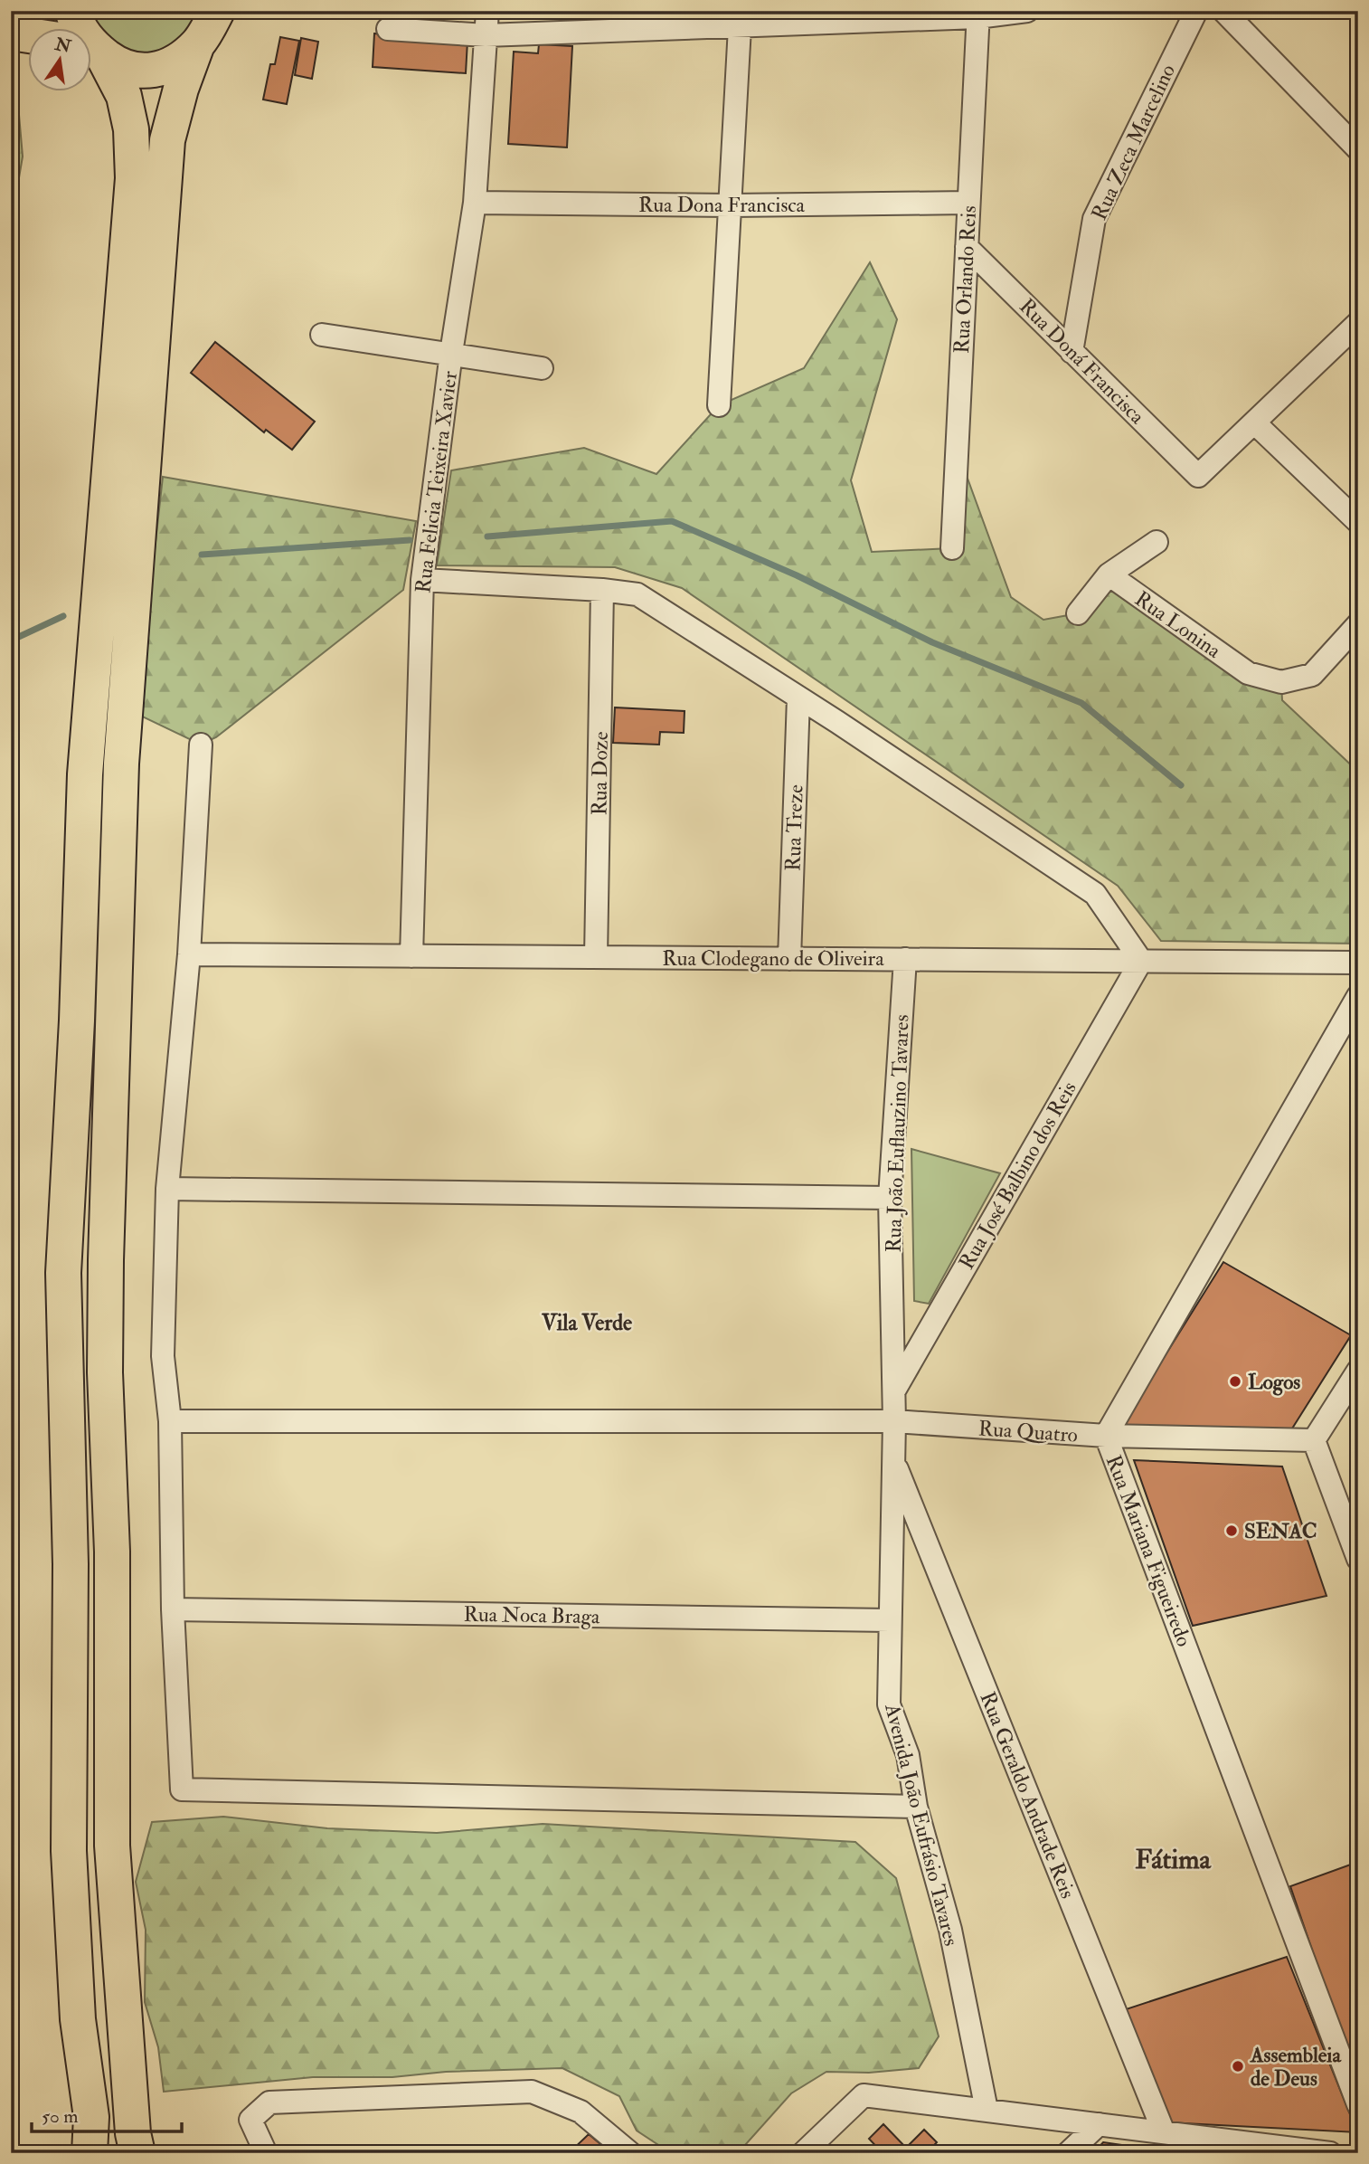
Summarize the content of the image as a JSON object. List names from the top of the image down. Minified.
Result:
{"streets":{"street":["Rua Zeca Marcelino","Rua Dona Francisca","Rua Orlando Reis","Rua Doná Francisca","Rua Felicia Teixeira Xavier","Rua Lonina","Rua Doze","Rua Treze","Rua Clodegano de Oliveira","Rua João Euflauzino Tavares","Rua José Balbino dos Reis","Rua Quatro","Rua Mariana Figueiredo","Rua Noca Braga","Rua Geraldo Andrade Reis","Avenida João Eufrásio Tavares"]},"crossings":[["Rua Zeca Marcelino","Rua Doná Francisca"],["Rua Dona Francisca","Rua Orlando Reis"],["Rua Dona Francisca","Rua Felicia Teixeira Xavier"],["Rua Orlando Reis","Rua Doná Francisca"],["Rua Felicia Teixeira Xavier","Rua Clodegano de Oliveira"],["Rua Doze","Rua Clodegano de Oliveira"],["Rua Treze","Rua Clodegano de Oliveira"],["Rua Clodegano de Oliveira","Rua João Euflauzino Tavares"],["Rua Clodegano de Oliveira","Rua José Balbino dos Reis"],["Rua João Euflauzino Tavares","Rua José Balbino dos Reis"],["Rua João Euflauzino Tavares","Rua Quatro"],["Rua João Euflauzino Tavares","Avenida João Eufrásio Tavares"],["Rua Quatro","Rua Mariana Figueiredo"],["Rua Quatro","Avenida João Eufrásio Tavares"],["Rua Noca Braga","Avenida João Eufrásio Tavares"],["Rua Geraldo Andrade Reis","Avenida João Eufrásio Tavares"]],"districts":["Vila Verde","Fátima"],"places":["Logos","SENAC","Assembleia de Deus"],"scale_bar":"50 m","north":"top"}
